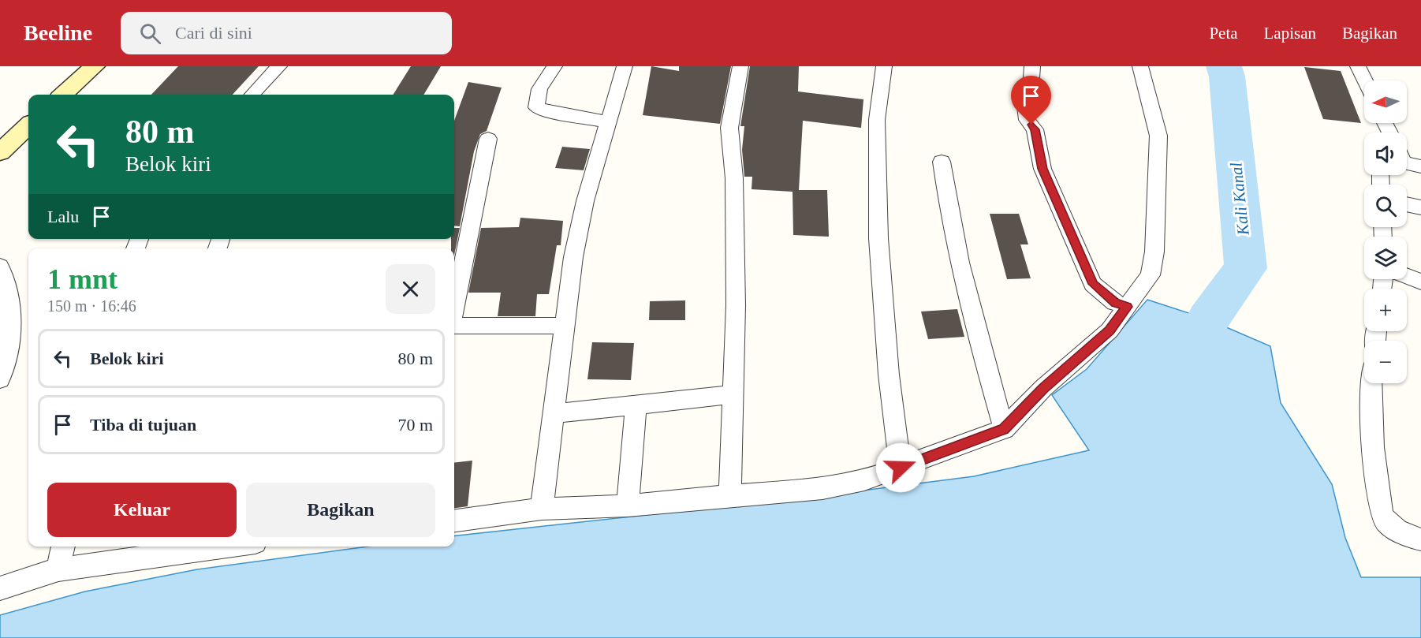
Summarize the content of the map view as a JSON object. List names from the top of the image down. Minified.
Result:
{"water":["Kali Kanal"],"north":"left","page":{"header":"Beeline","search":"Cari di sini","nav":["Peta","Lapisan","Bagikan"],"map_buttons":["+","−"],"turn":["80 m","Belok kiri"],"then":"Lalu","heading":["1 mnt","150 m · 16:46"],"list":[{"name":"Belok kiri","value":"80 m"},{"name":"Tiba di tujuan","value":"70 m"}],"buttons":["Keluar","Bagikan"]}}
